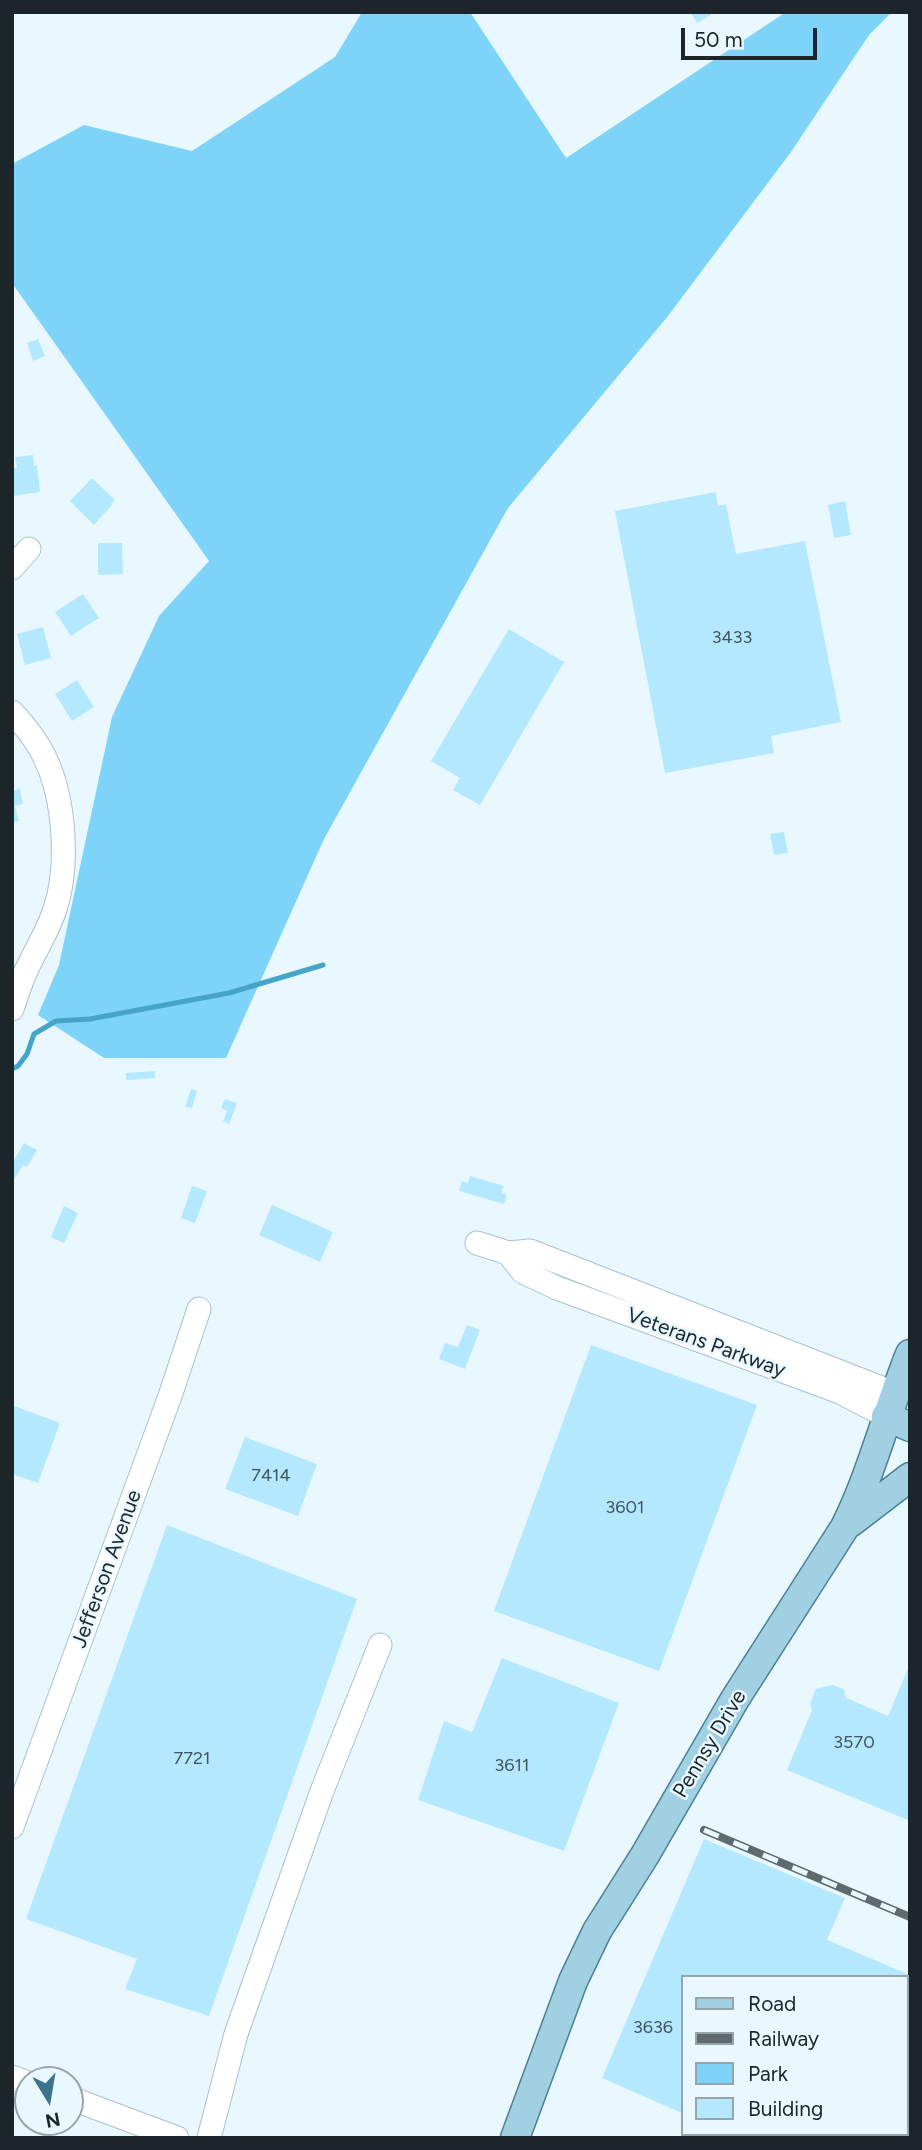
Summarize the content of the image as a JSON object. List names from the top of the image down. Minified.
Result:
{"streets":{"main road":["Pennsy Drive"],"street":["Veterans Parkway","Jefferson Avenue"]},"crossings":[["Veterans Parkway","Pennsy Drive"]],"house_numbers":["3433","7414","3601","3570","7721","3611","3636"],"legend":["Road","Railway","Park","Building"],"scale_bar":"50 m","north":"bottom"}
